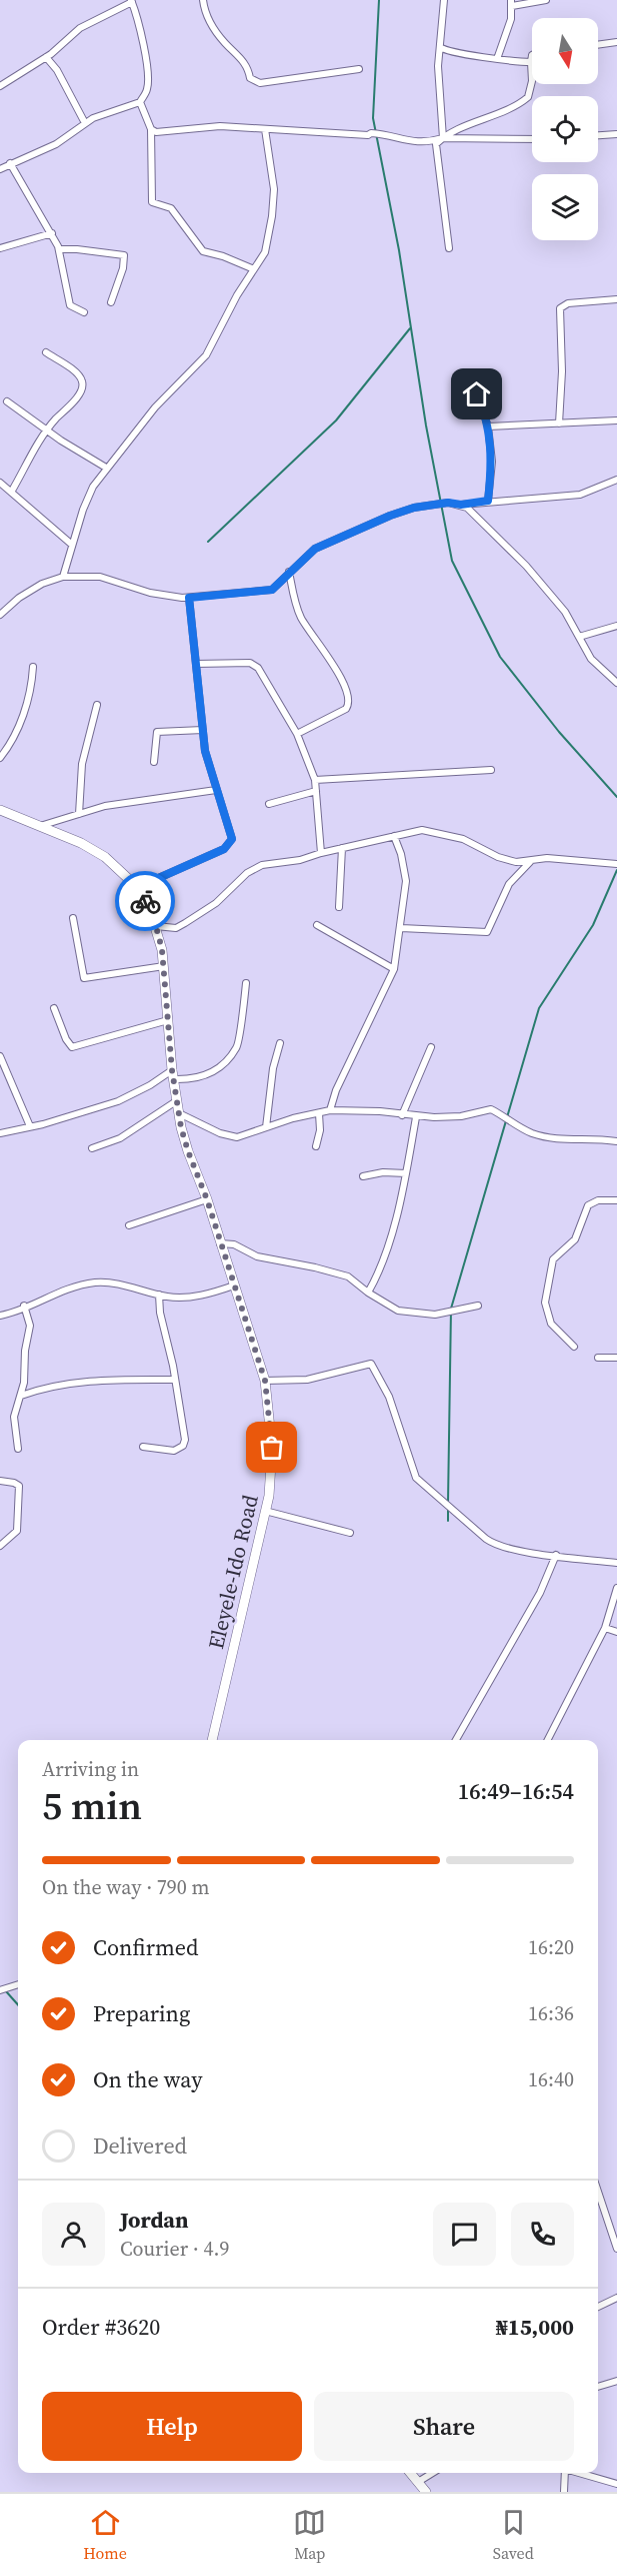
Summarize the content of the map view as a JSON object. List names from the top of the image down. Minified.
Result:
{"streets":{"main road":["Eleyele-Ido Road"]},"north":"bottom","page":{"heading":["5 min","Arriving in","16:49–16:54"],"panel":["Jordan","Courier · 4.9","Order #3620","₦15,000"],"bar":"On the way · 790 m","list":[["Confirmed","16:20"],["Preparing","16:36"],["On the way","16:40"],"Delivered"],"buttons":["Help","Share"],"tabs":["Home","Map","Saved"]}}
